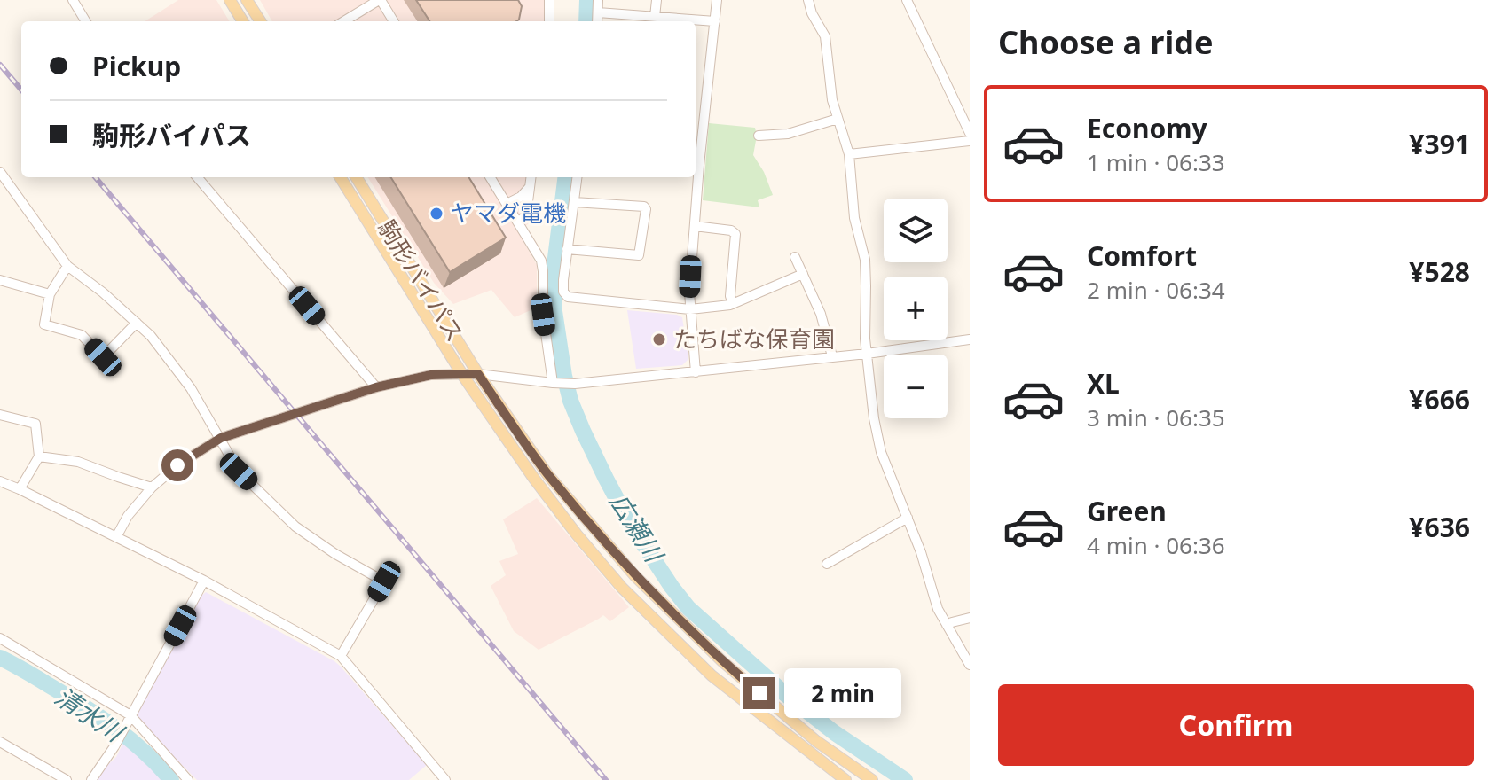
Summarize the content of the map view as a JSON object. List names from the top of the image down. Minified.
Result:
{"streets":{"main road":["駒形バイパス"]},"water":["広瀬川","清水川"],"places":["ヤマダ電機","たちばな保育園"],"page":{"heading":"Choose a ride","banner":["Pickup","駒形バイパス"],"list":[{"name":"Economy","note":"1 min · 06:33","value":"¥391"},{"name":"Comfort","note":"2 min · 06:34","value":"¥528"},{"name":"XL","note":"3 min · 06:35","value":"¥666"},{"name":"Green","note":"4 min · 06:36","value":"¥636"}],"map_buttons":["+","−"],"bubble":"2 min","buttons":"Confirm"}}
